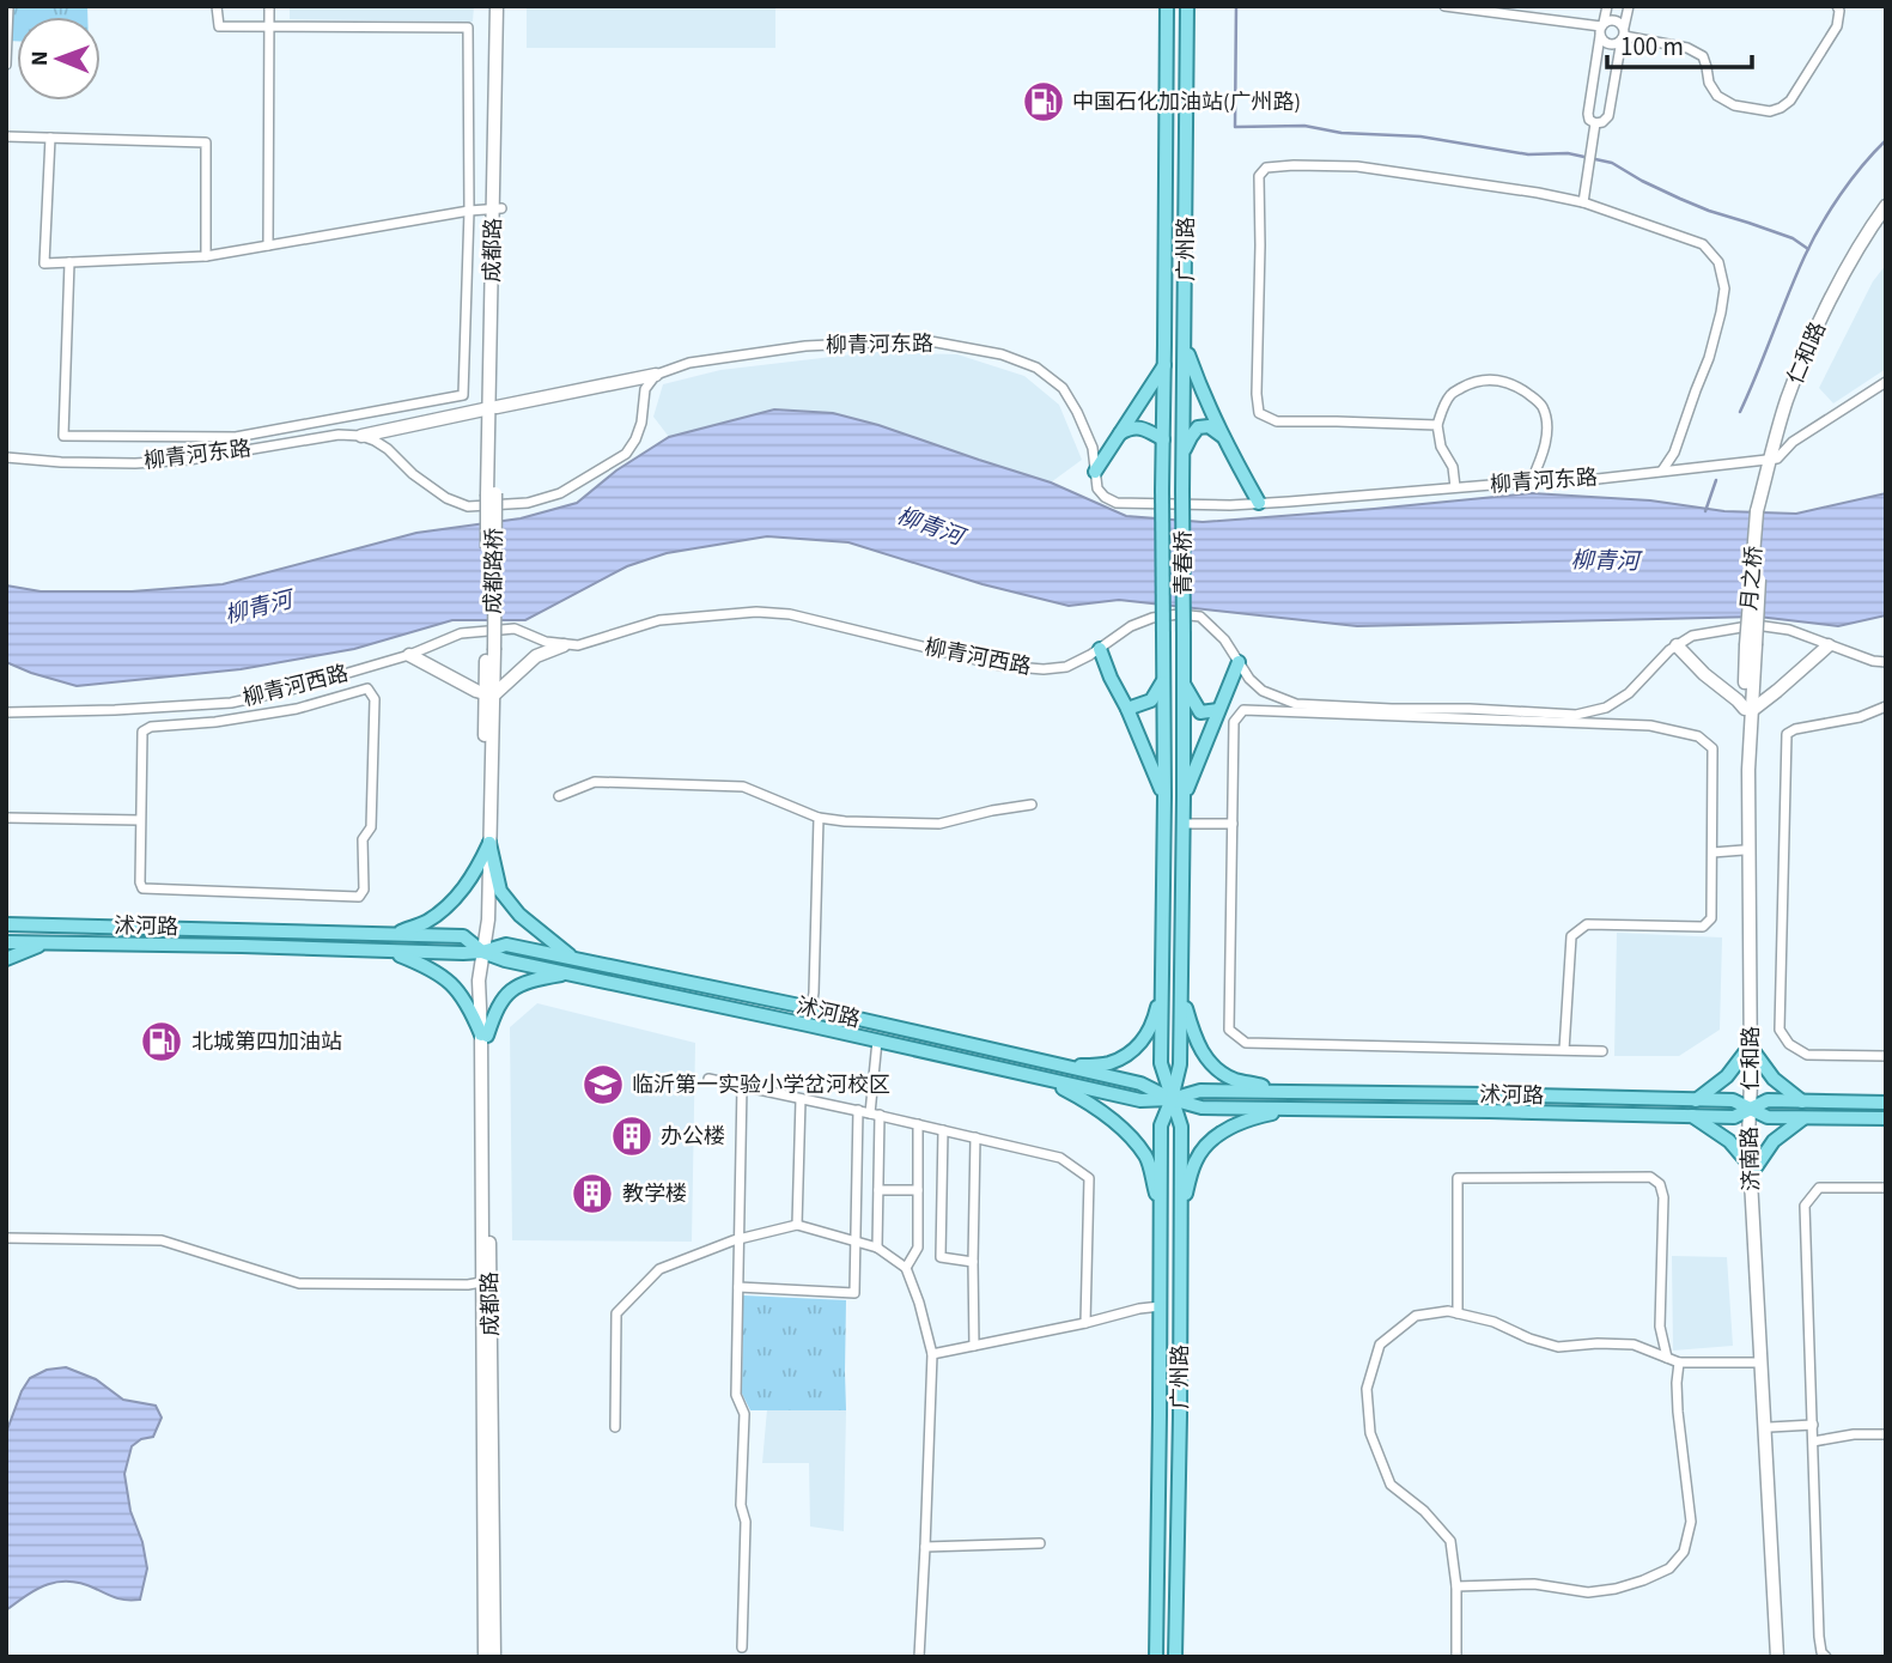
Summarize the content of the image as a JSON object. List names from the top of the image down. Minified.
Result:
{"streets":{"main road":["广州路","青春桥","沭河路"],"street":["成都路","柳青河东路","仁和路","成都路桥","月之桥","柳青河西路","济南路"]},"crossings":[["广州路","青春桥"],["广州路","沭河路"],["成都路","成都路桥"],["成都路","沭河路"],["柳青河东路","仁和路"],["仁和路","月之桥"],["仁和路","沭河路"],["仁和路","济南路"],["沭河路","济南路"]],"water":["柳青河"],"places":{"fuel station":["中国石化加油站(广州路)","北城第四加油站"],"school or university":["临沂第一实验小学岔河校区"],"building":["办公楼","教学楼"]},"scale_bar":"100 m","north":"left"}
